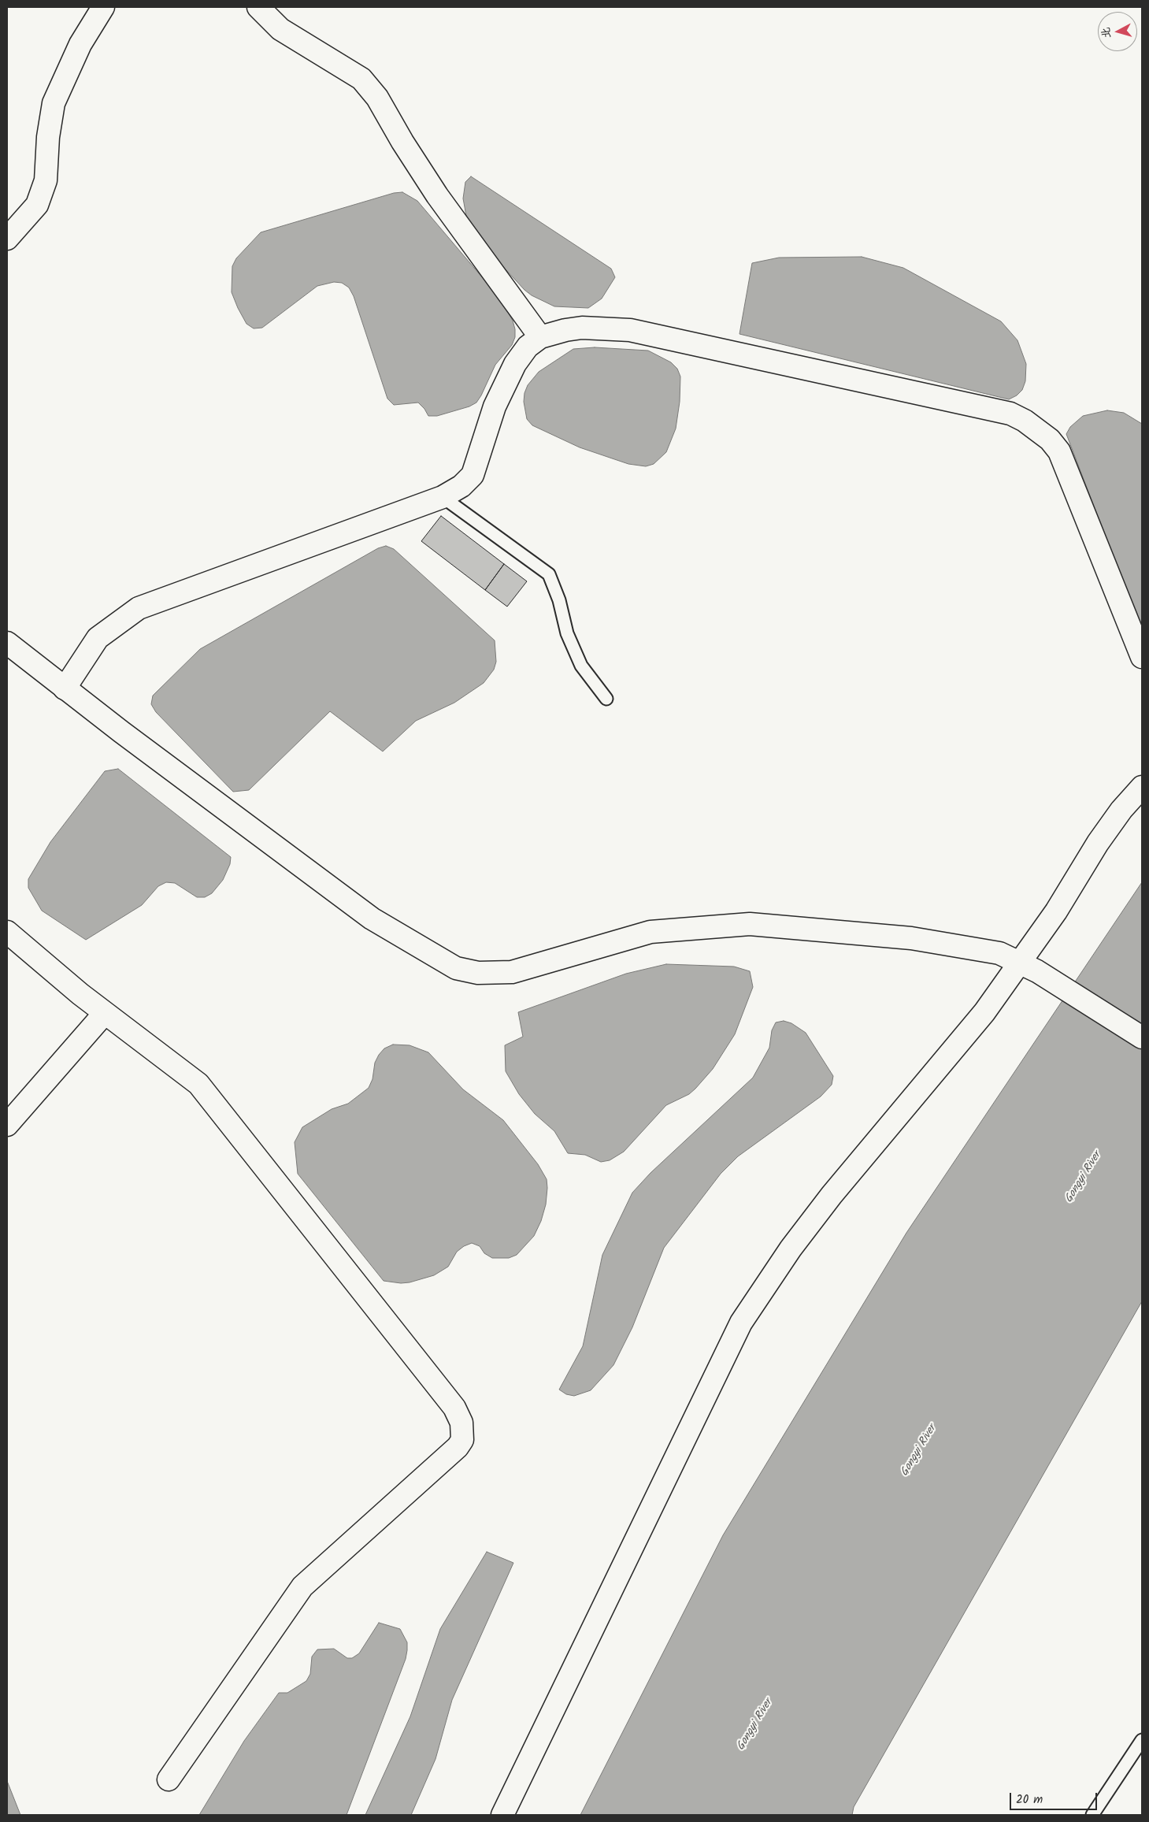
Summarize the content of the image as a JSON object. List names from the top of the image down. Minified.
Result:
{"water":["Gongyi River"],"scale_bar":"20 m","north":"left"}
